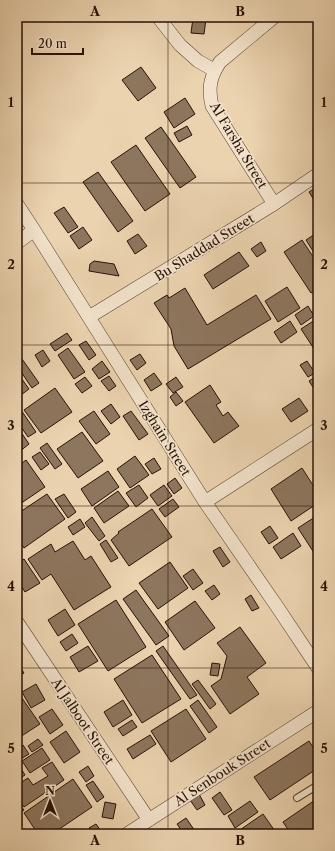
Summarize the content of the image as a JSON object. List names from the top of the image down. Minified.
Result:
{"streets":{"street":["Al Farsha Street","Bu Shaddad Street","Izghain Street","Al Jalboot Street","Al Senbouk Street"]},"crossings":[["Al Farsha Street","Bu Shaddad Street"],["Bu Shaddad Street","Izghain Street"],["Al Jalboot Street","Al Senbouk Street"]],"scale_bar":"20 m","north":"top","grid":{"columns":["A","B"],"rows":["1","2","3","4","5"]}}
